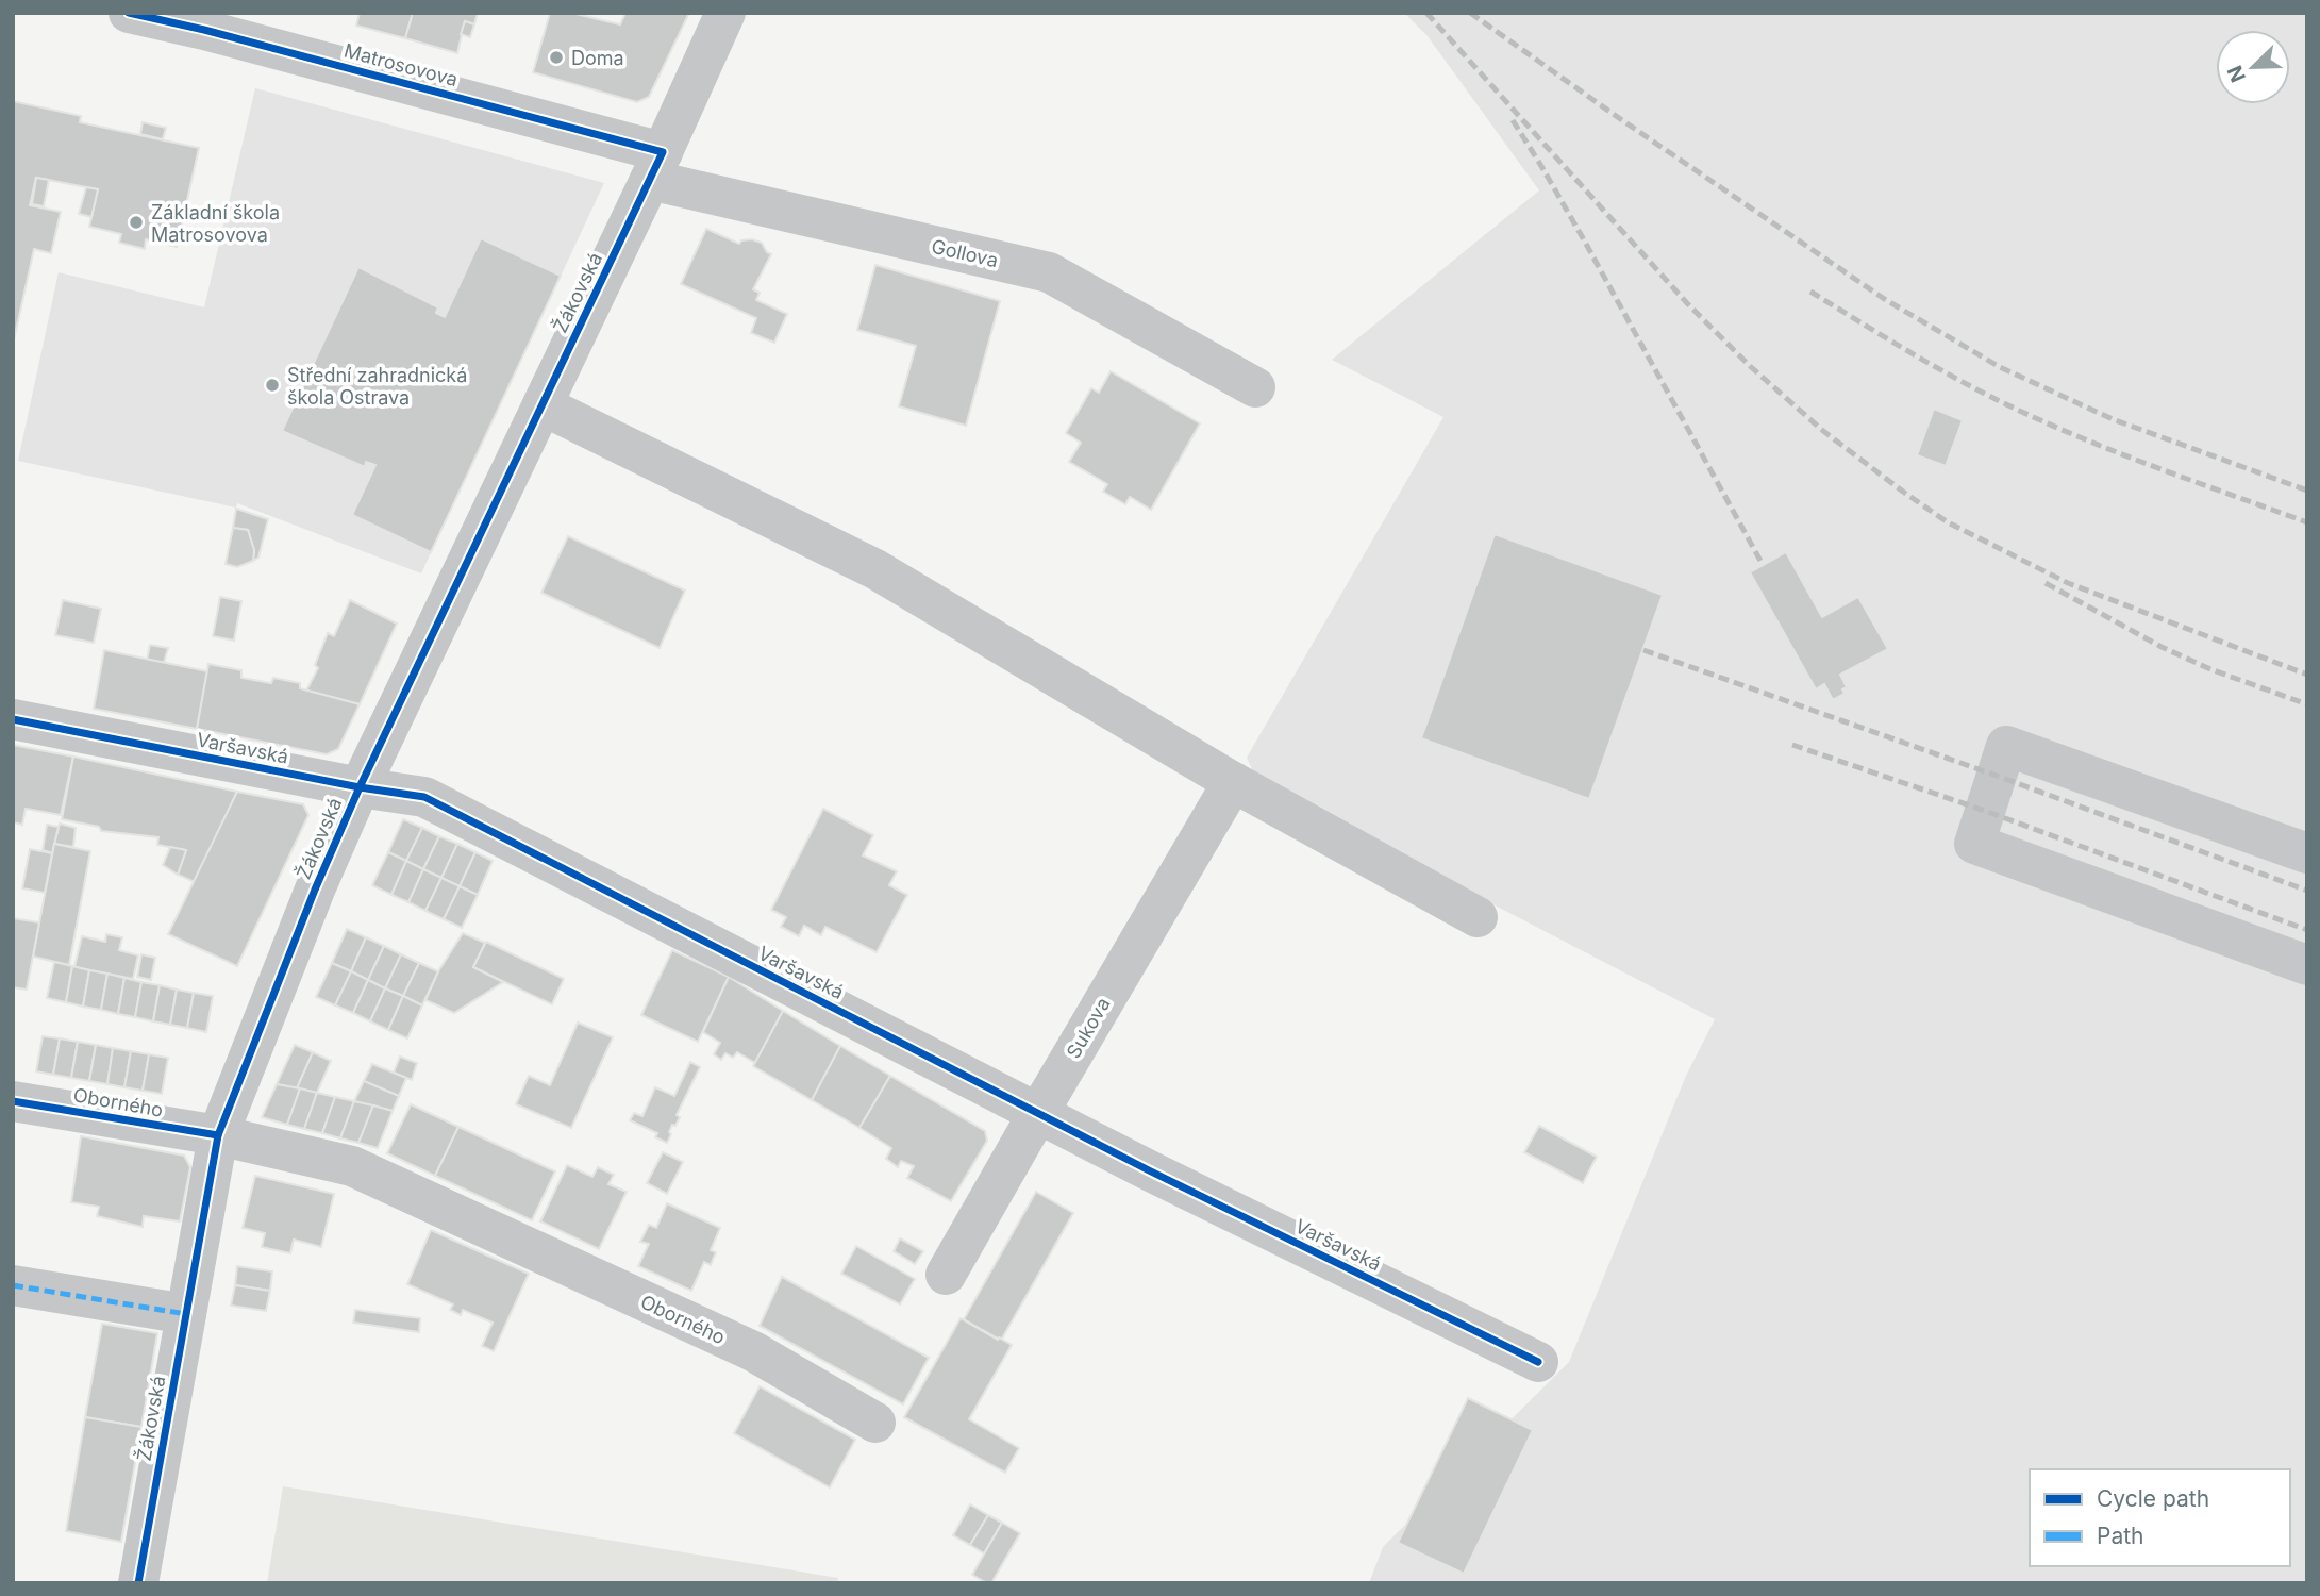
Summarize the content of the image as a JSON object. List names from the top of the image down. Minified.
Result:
{"streets":{"street":["Matrosovova","Gollova","Žákovská","Varšavská","Sukova","Oborného"]},"crossings":[["Matrosovova","Gollova"],["Matrosovova","Žákovská"],["Gollova","Žákovská"],["Žákovská","Varšavská"],["Žákovská","Oborného"],["Varšavská","Sukova"]],"places":["Doma","Základní škola Matrosovova","Střední zahradnická škola Ostrava"],"legend":["Cycle path","Path"],"north":"bottom left"}
